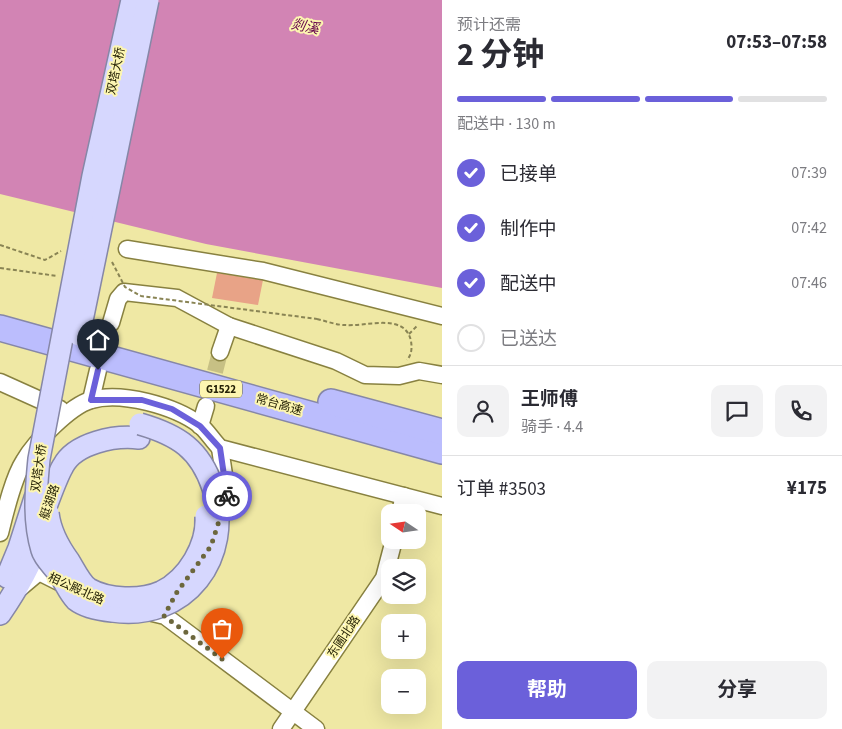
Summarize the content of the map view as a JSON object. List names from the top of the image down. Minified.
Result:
{"streets":{"highway":["G1522","常台高速"],"main road":["双塔大桥","艇湖路"],"street":["相公殿北路","东圃北路"]},"crossings":[["双塔大桥","艇湖路"],["艇湖路","相公殿北路"],["相公殿北路","东圃北路"]],"water":["剡溪"],"north":"left","page":{"heading":["2 分钟","预计还需","07:53–07:58"],"panel":["王师傅","骑手 · 4.4","订单 #3503","¥175"],"bar":"配送中 · 130 m","list":[["已接单","07:39"],["制作中","07:42"],["配送中","07:46"],"已送达"],"map_buttons":["+","−"],"buttons":["帮助","分享"]}}
